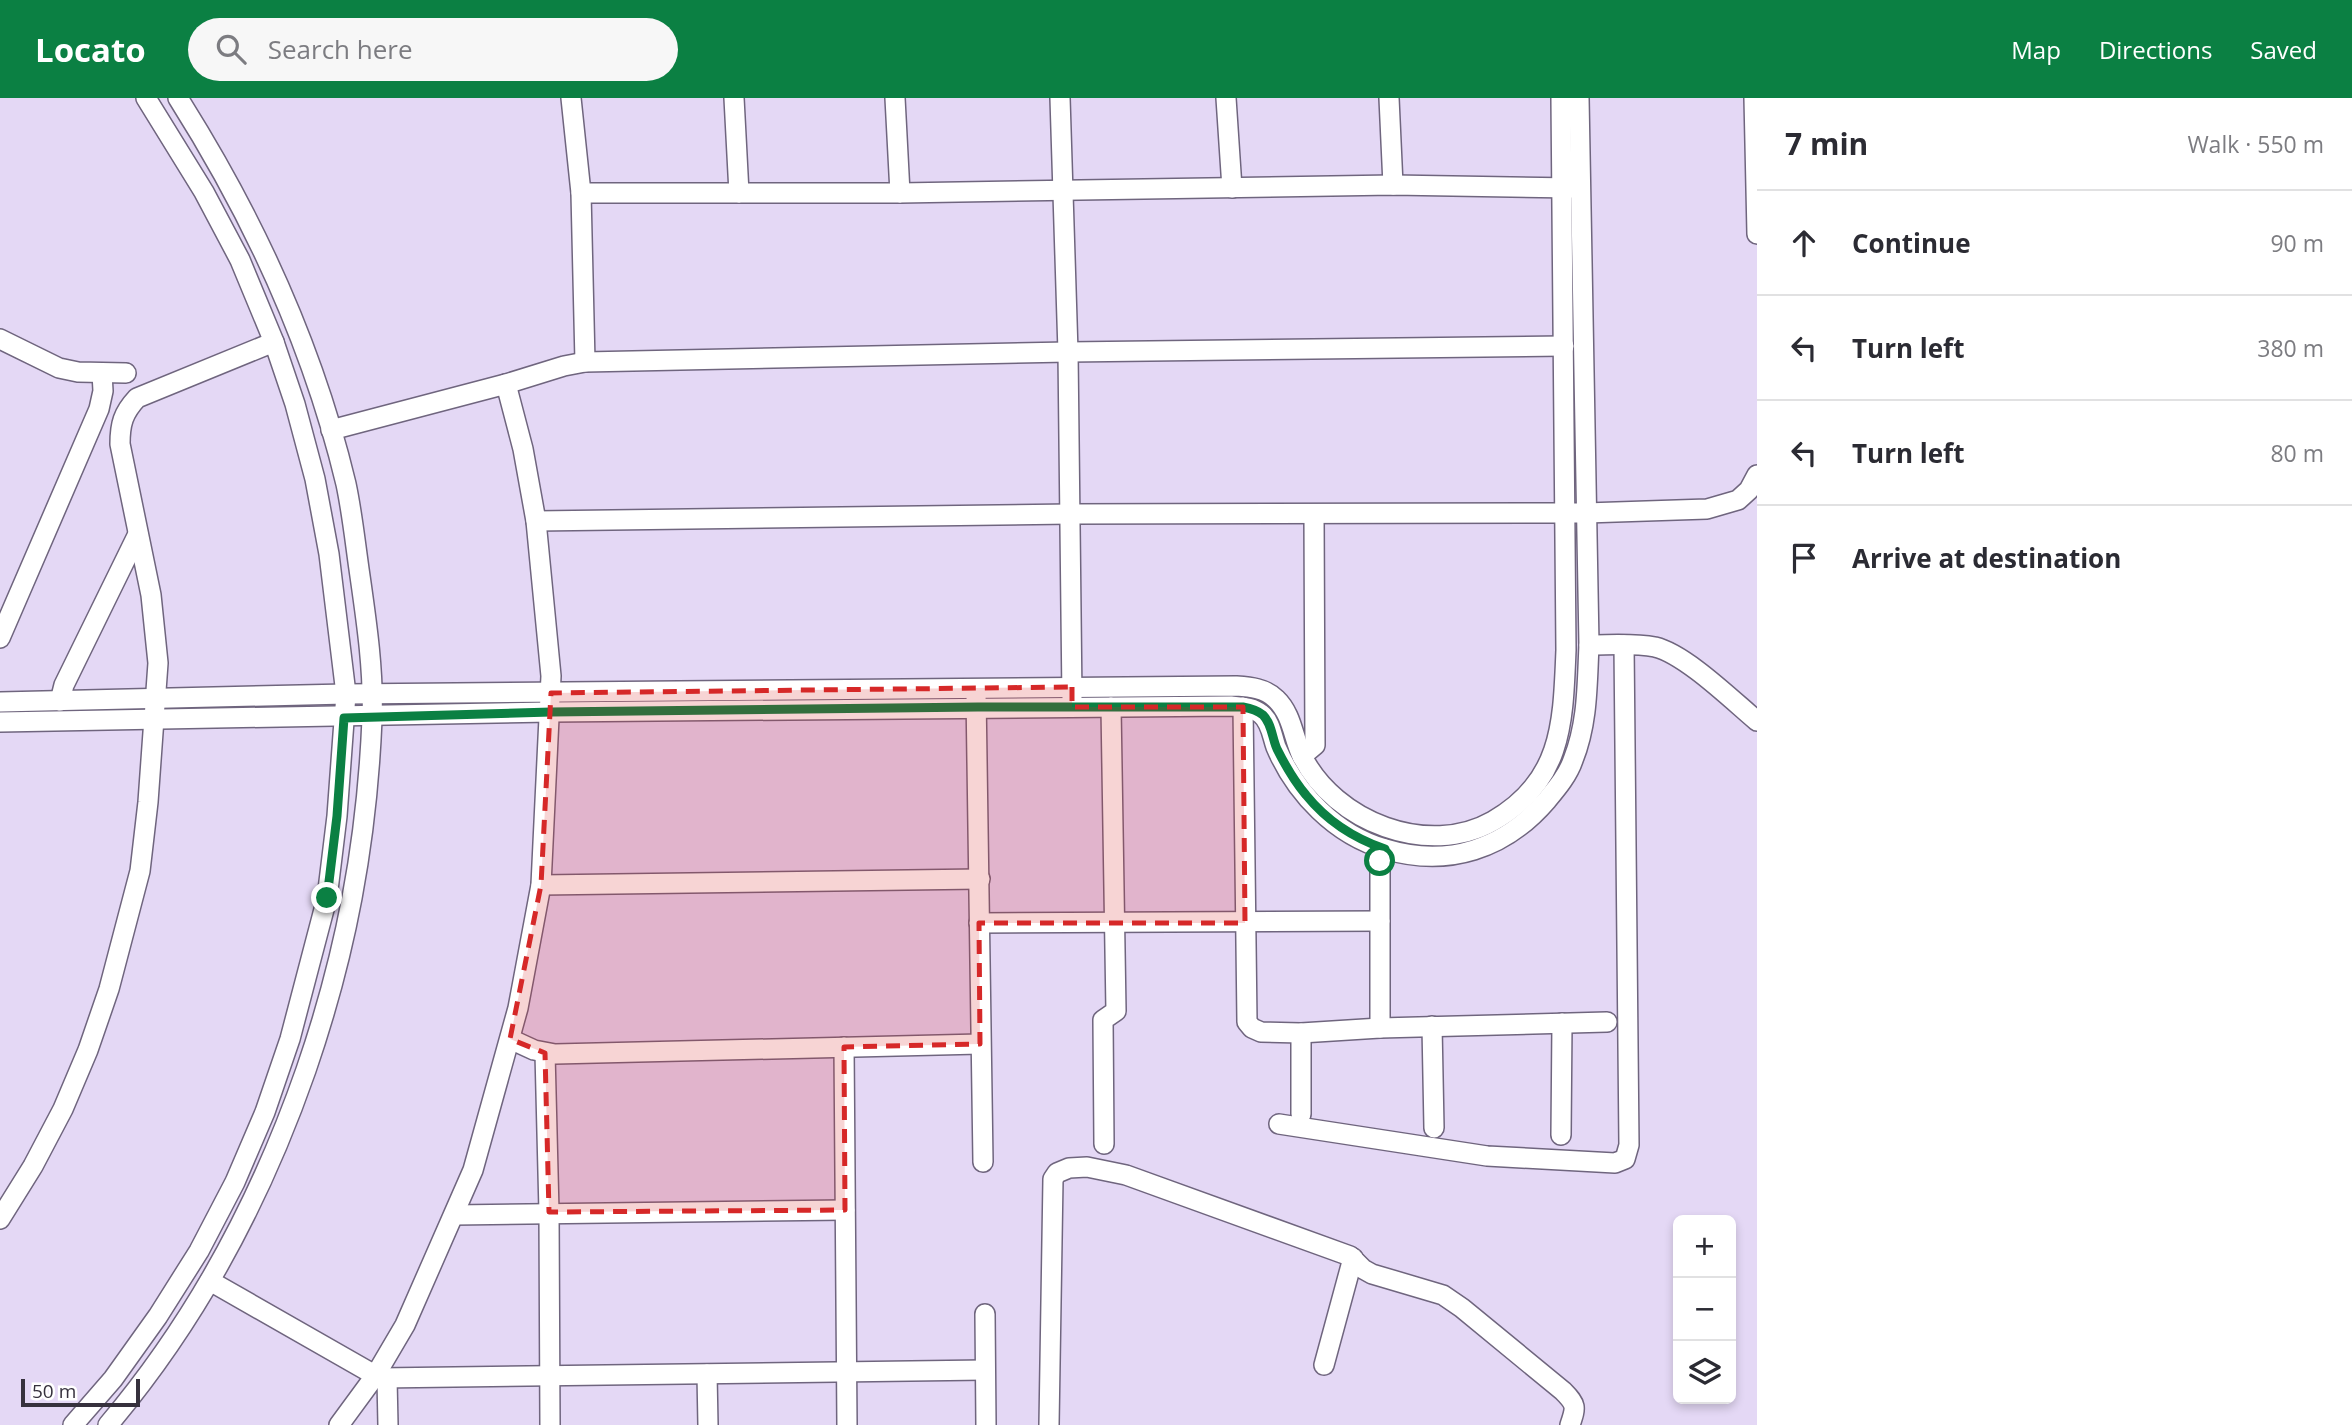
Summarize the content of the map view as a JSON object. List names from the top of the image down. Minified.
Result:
{"scale_bar":"50 m","page":{"header":"Locato","search":"Search here","nav":["Map","Directions","Saved"],"heading":["7 min","Walk · 550 m"],"list":[["Continue","90 m"],["Turn left","380 m"],["Turn left","80 m"],"Arrive at destination"],"map_buttons":["+","−"],"scale":"50 m"}}
